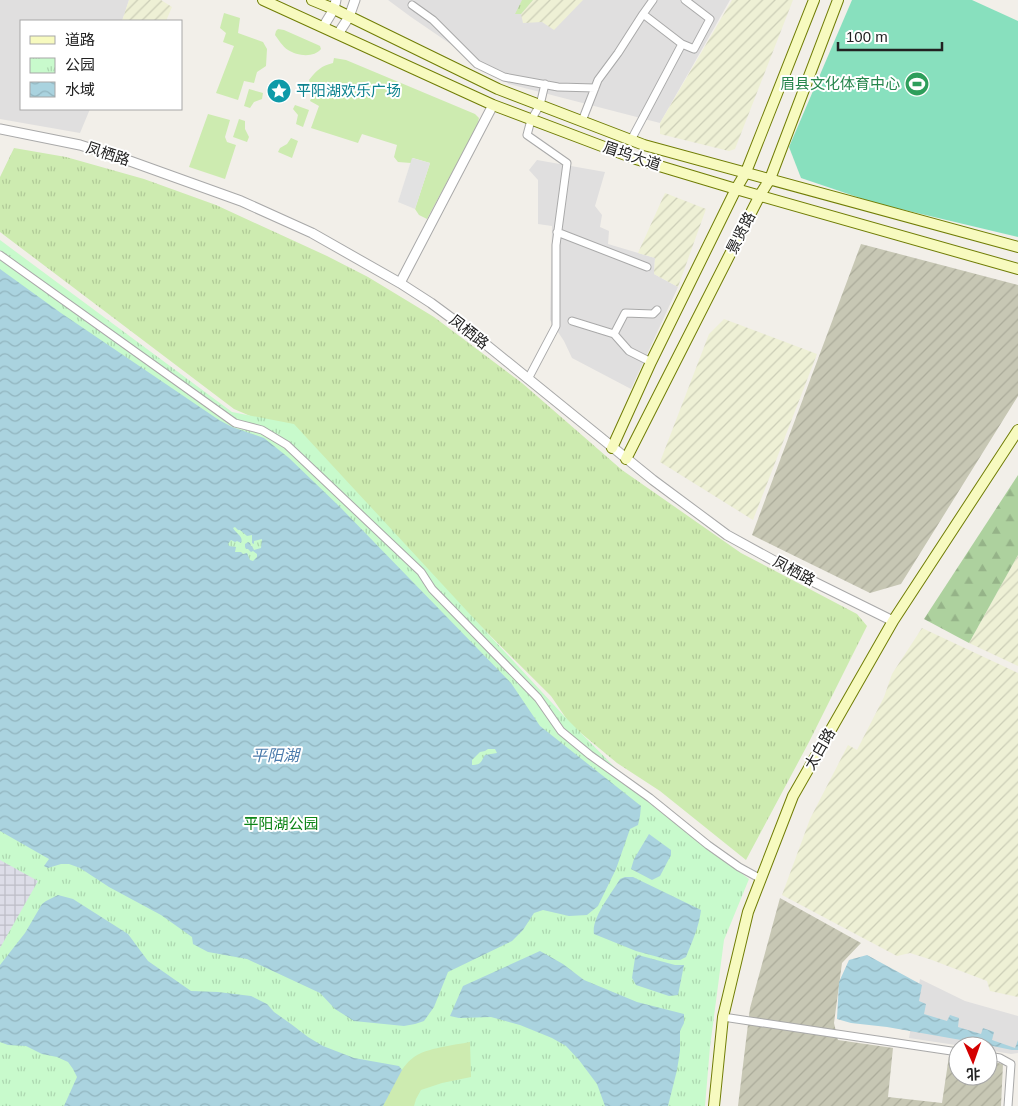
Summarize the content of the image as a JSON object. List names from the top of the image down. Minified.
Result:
{"streets":{"main road":["眉坞大道","景贤路","太白路"],"street":["凤栖路"]},"crossings":[["凤栖路","景贤路"],["凤栖路","太白路"],["眉坞大道","景贤路"]],"water":["平阳湖"],"parks":["平阳湖公园"],"places":{"sports":["眉县文化体育中心"],"place":["平阳湖欢乐广场"]},"legend":["道路","公园","水域"],"scale_bar":"100 m","north":"bottom"}
